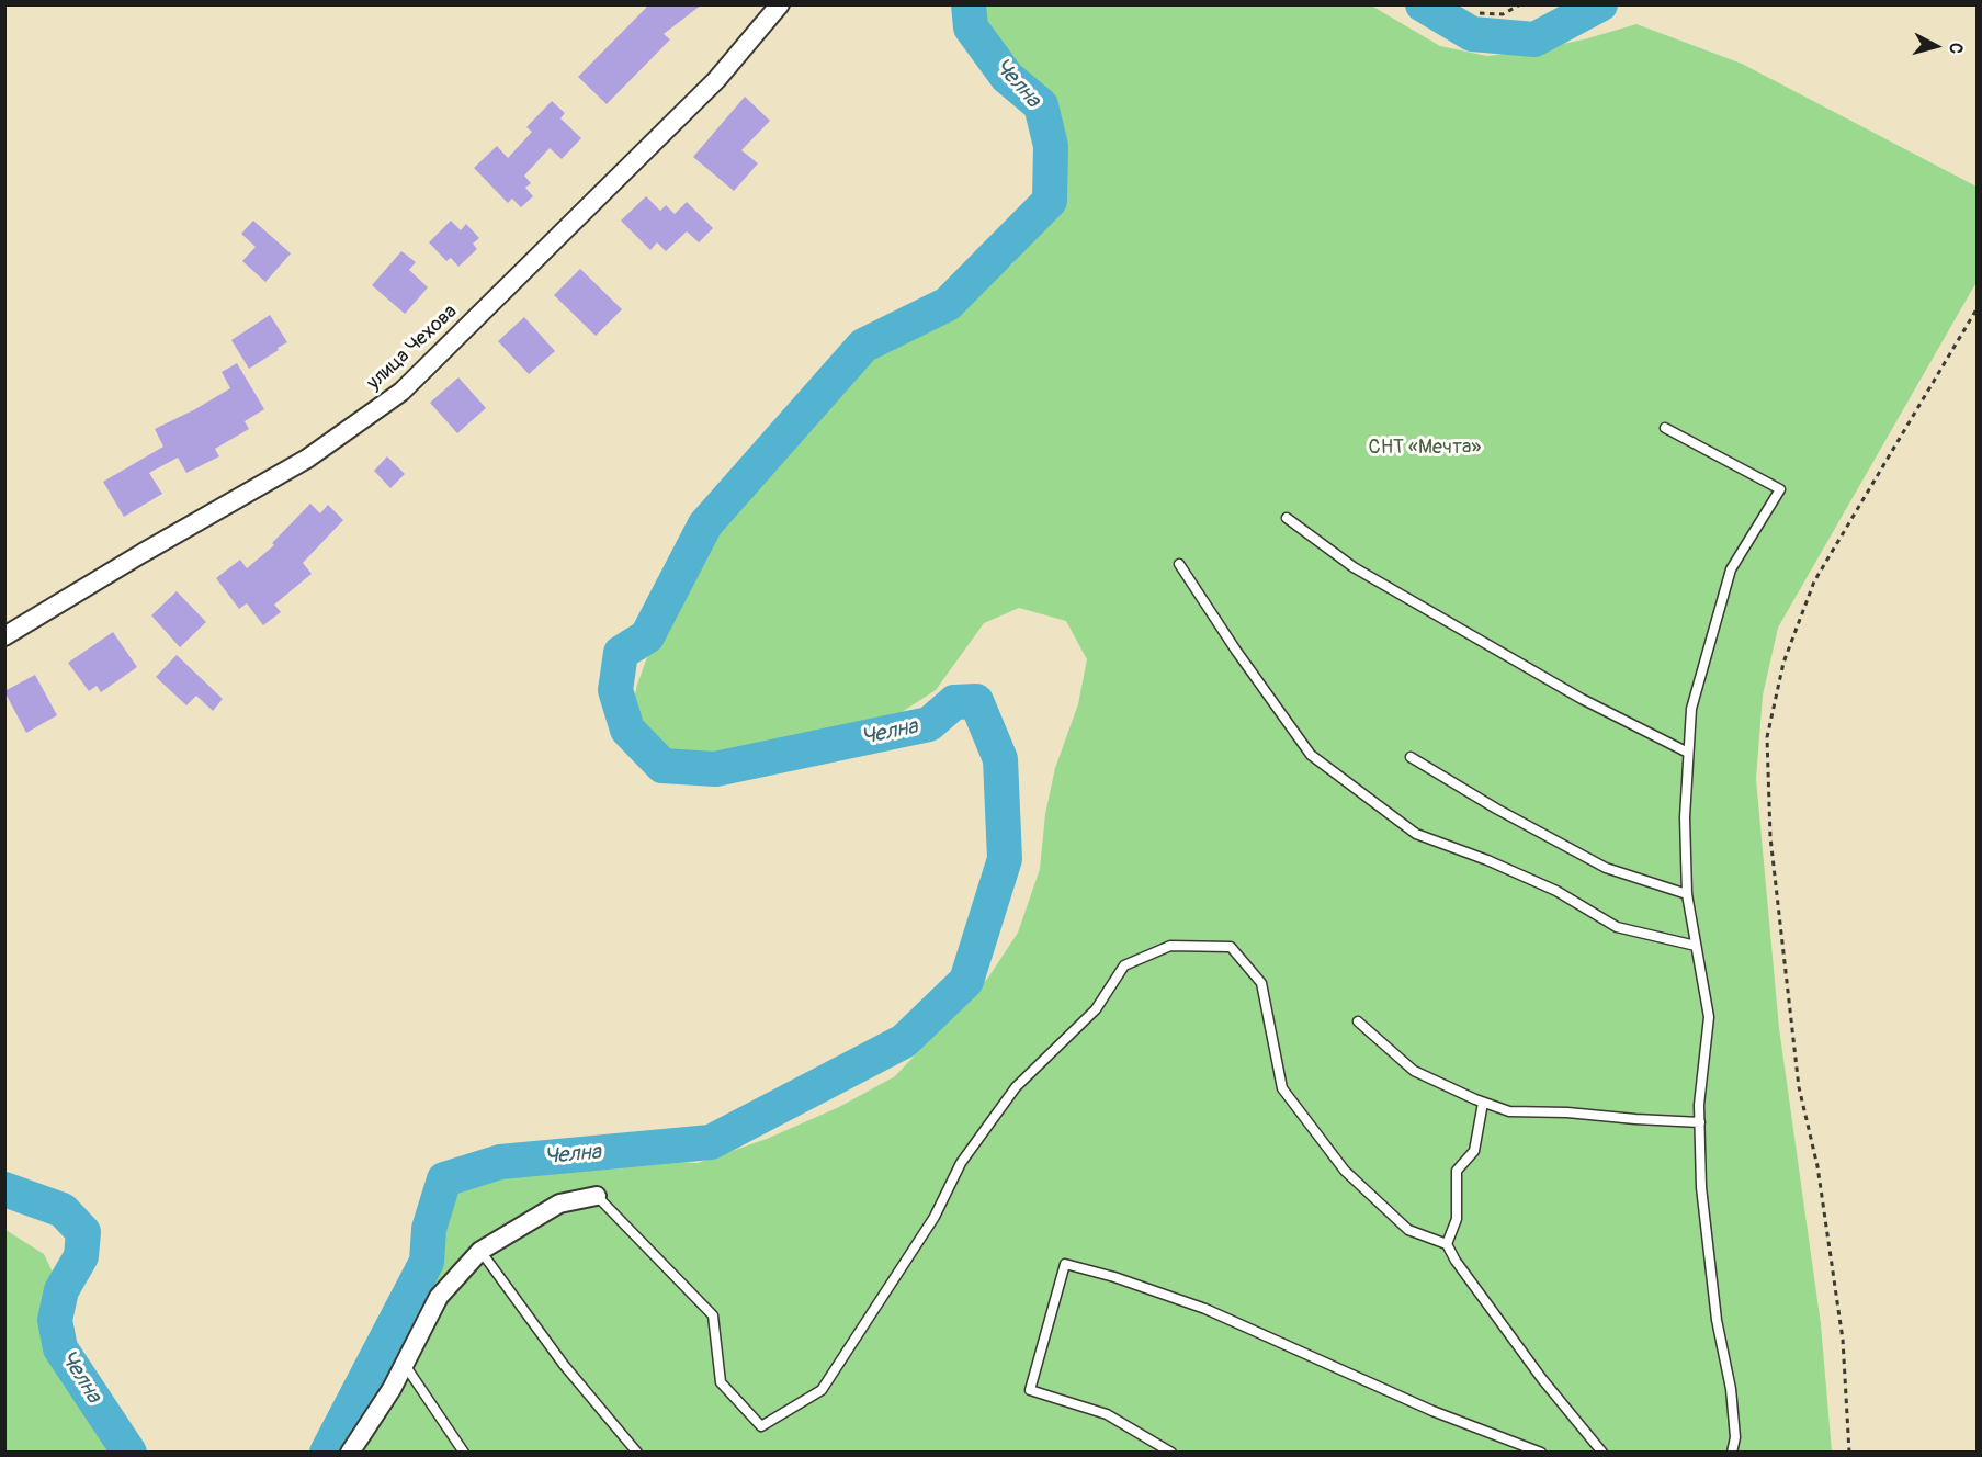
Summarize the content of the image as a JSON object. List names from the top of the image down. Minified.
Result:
{"streets":{"street":["улица Чехова"]},"water":["Челна"],"parks":["СНТ «Мечта»"],"north":"right"}
